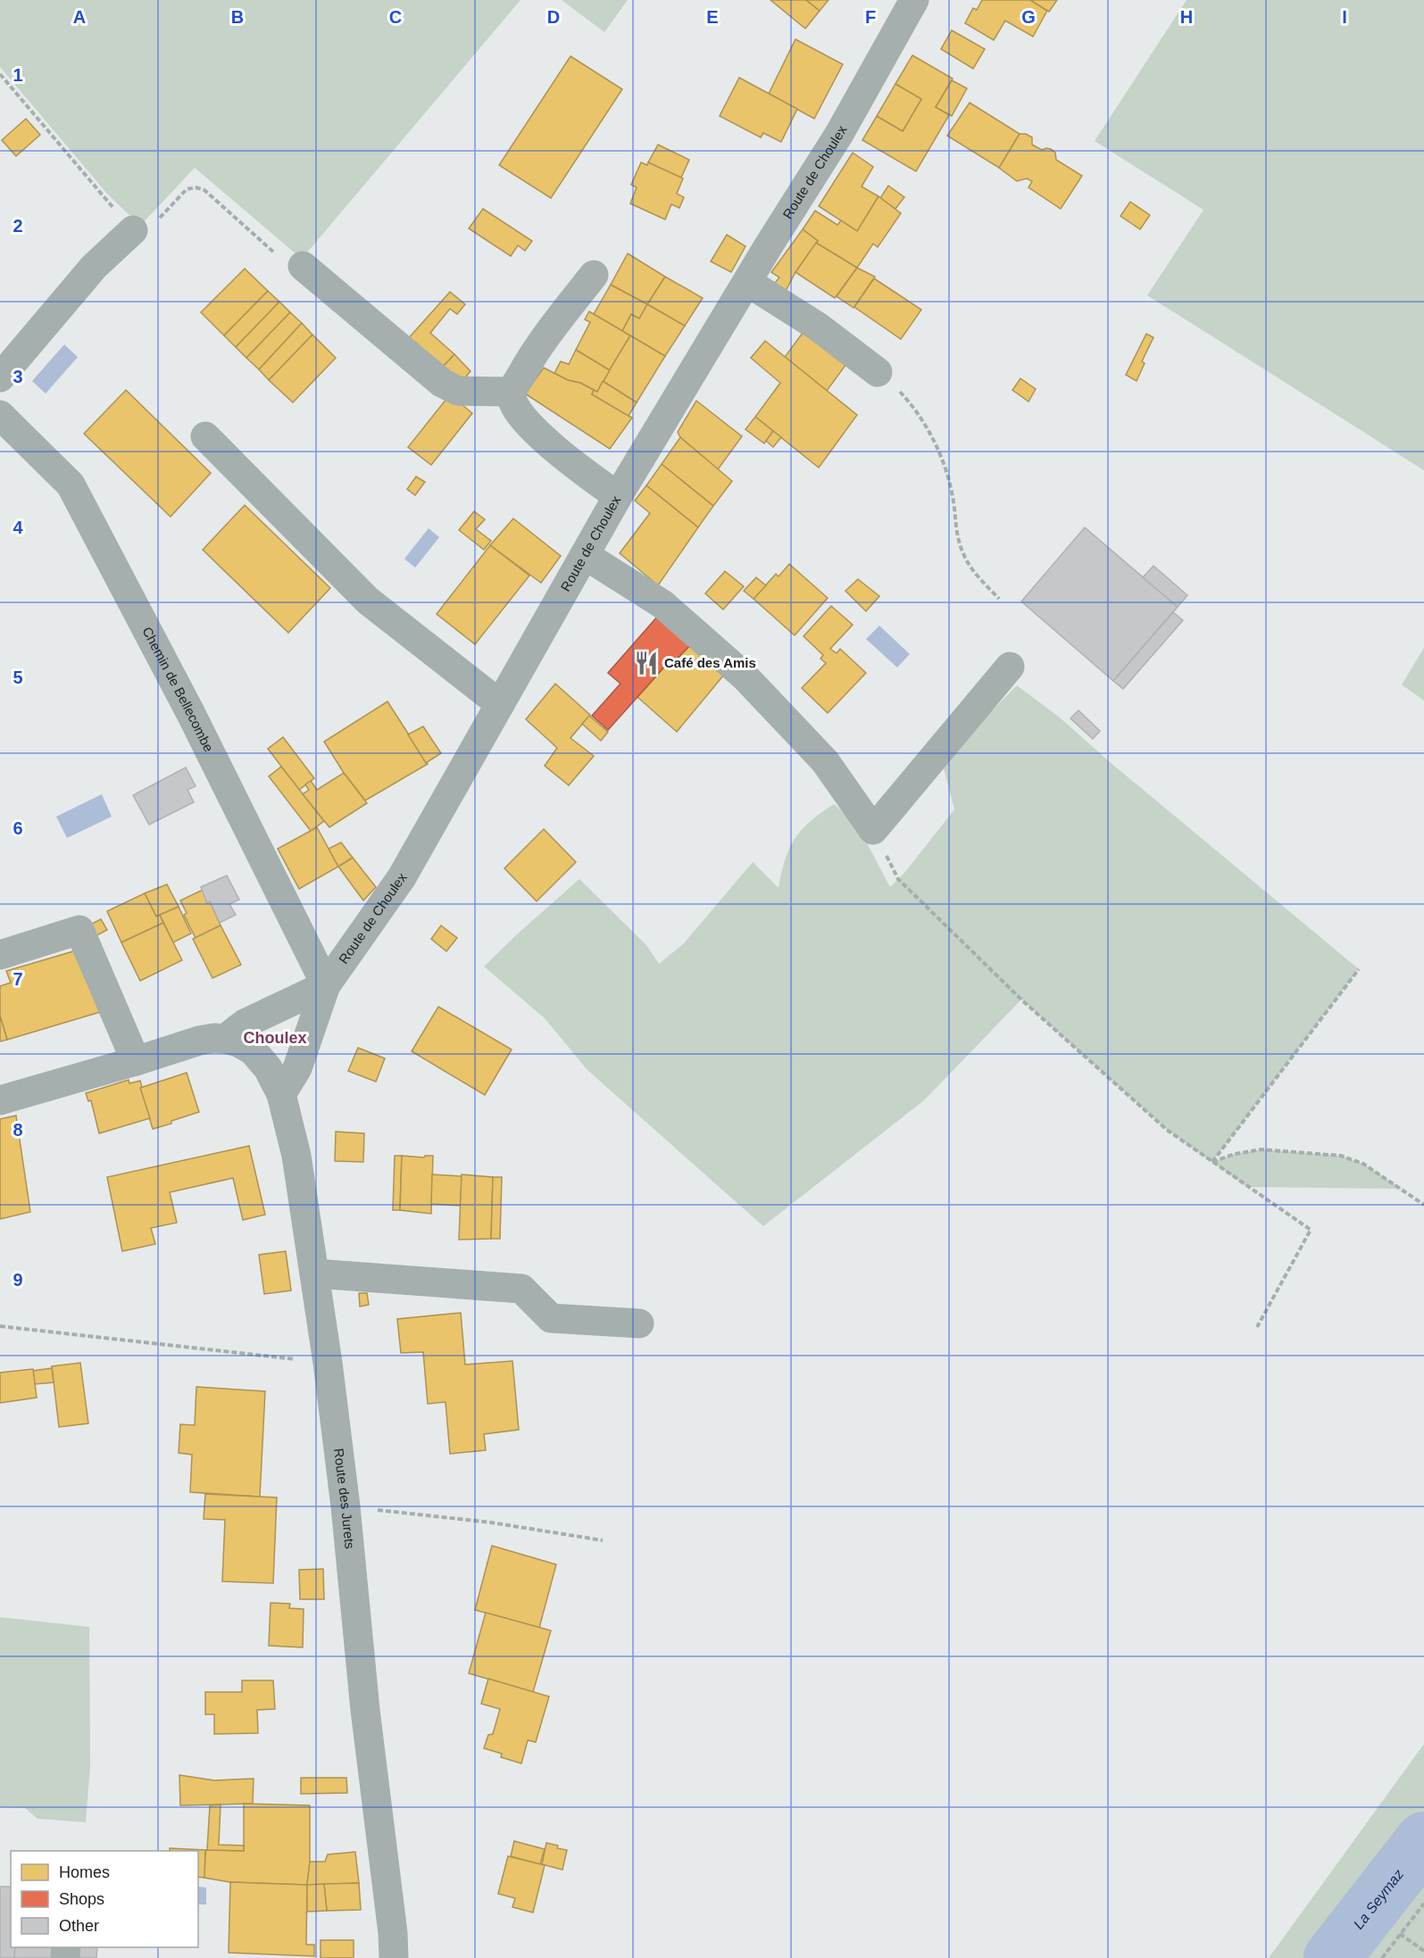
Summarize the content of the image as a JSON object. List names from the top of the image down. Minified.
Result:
{"streets":{"street":["Route de Choulex","Chemin de Bellecombe","Route des Jurets"]},"crossings":[["Route de Choulex","Chemin de Bellecombe"],["Route de Choulex","Route des Jurets"]],"districts":["Choulex"],"water":["La Seymaz"],"places":{"restaurant":["Café des Amis"]},"legend":["Homes","Shops","Other"],"grid":{"columns":["A","B","C","D","E","F","G","H","I"],"rows":["1","2","3","4","5","6","7","8","9"]}}
